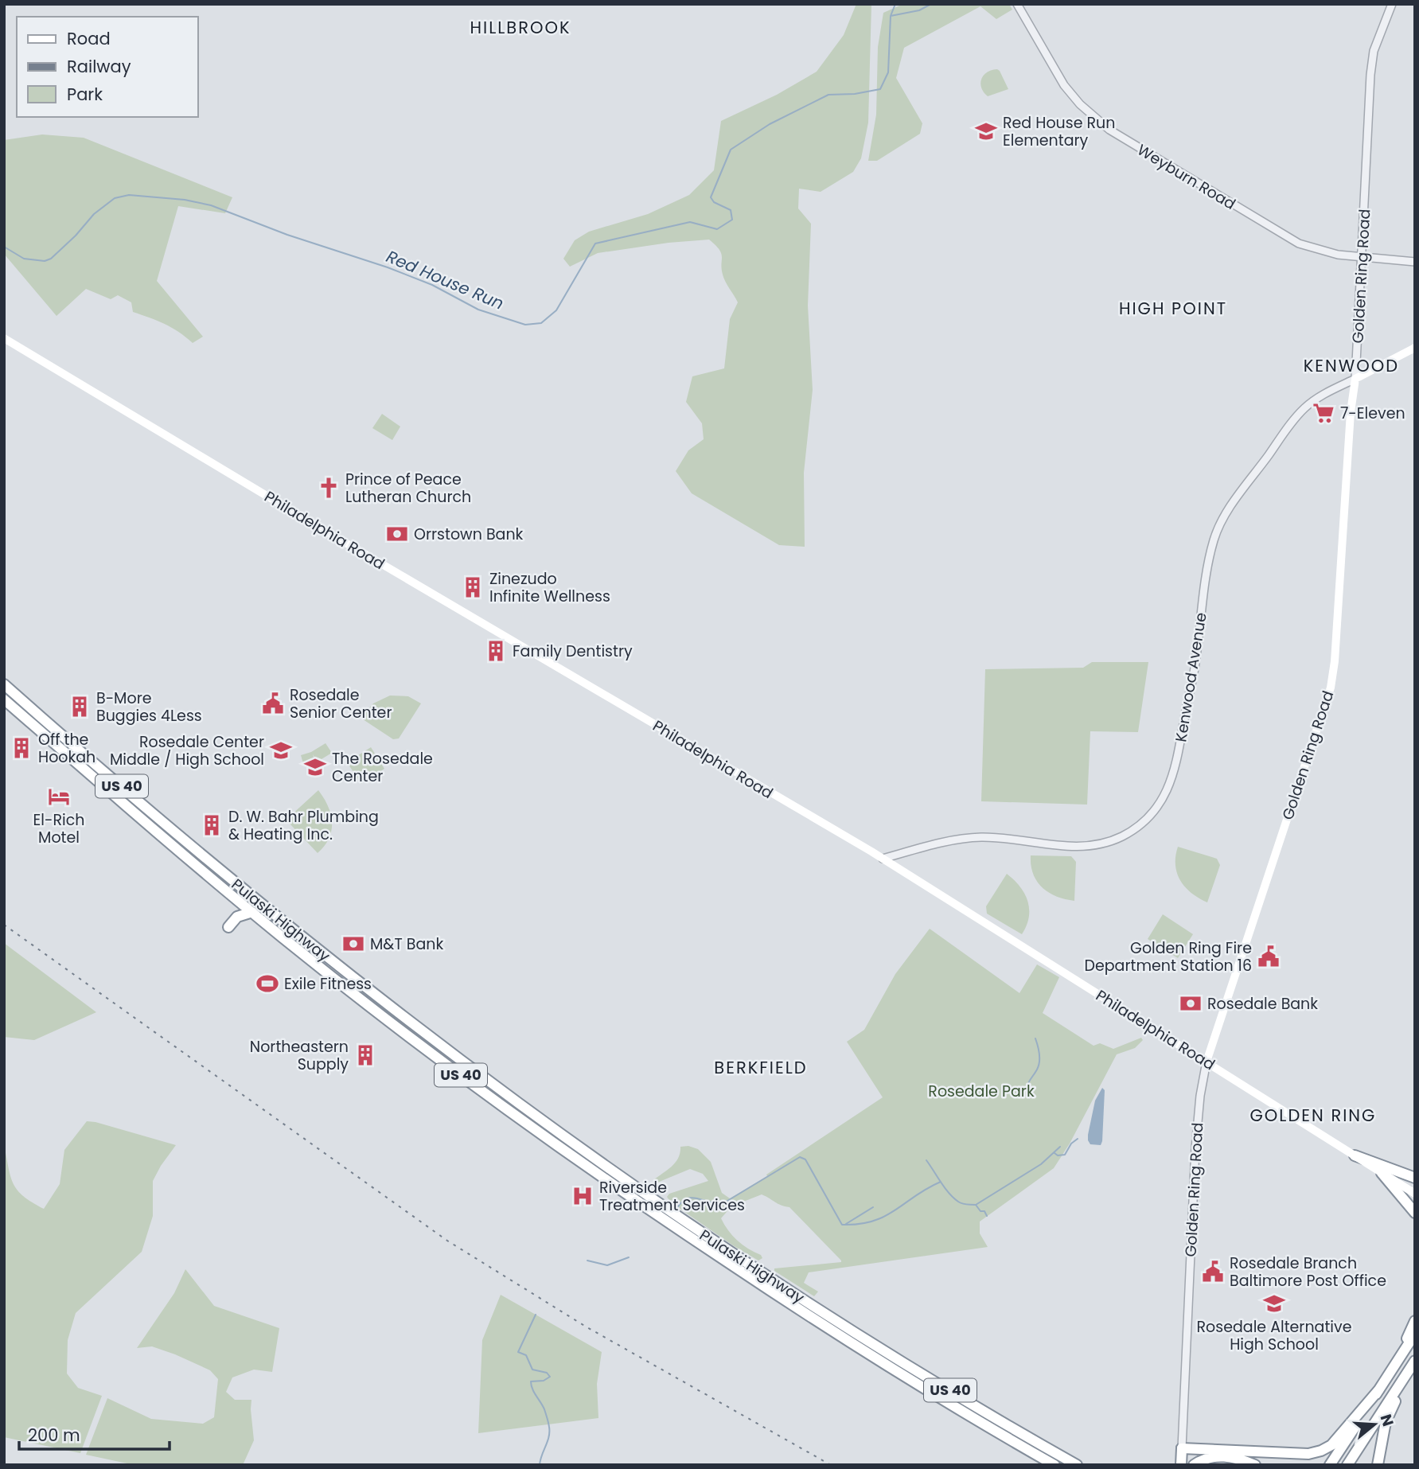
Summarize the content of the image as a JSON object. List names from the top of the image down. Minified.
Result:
{"streets":{"highway":["US 40","Pulaski Highway"],"main road":["Golden Ring Road","Philadelphia Road","Kenwood Avenue"],"street":["Weyburn Road"]},"crossings":[["Weyburn Road","Golden Ring Road"],["Golden Ring Road","Philadelphia Road"],["Golden Ring Road","Kenwood Avenue"],["Philadelphia Road","Kenwood Avenue"]],"districts":["HILLBROOK","HIGH POINT","KENWOOD","BERKFIELD","GOLDEN RING"],"water":["Red House Run"],"parks":["Rosedale Park"],"places":{"school or university":["Red House Run Elementary","Rosedale Center Middle / High School","The Rosedale Center","Rosedale Alternative High School"],"supermarket":["7-Eleven"],"church":["Prince of Peace Lutheran Church"],"bank":["Orrstown Bank","M&T Bank","Rosedale Bank"],"building":["Zinezudo Infinite Wellness","Family Dentistry","B-More Buggies 4Less","Off the Hookah","D. W. Bahr Plumbing & Heating Inc.","Northeastern Supply"],"public building":["Rosedale Senior Center","Golden Ring Fire Department Station 16","Rosedale Branch Baltimore Post Office"],"hotel":["El-Rich Motel"],"sports":["Exile Fitness"],"hospital":["Riverside Treatment Services"]},"legend":["Road","Railway","Park"],"scale_bar":"200 m","north":"right"}
